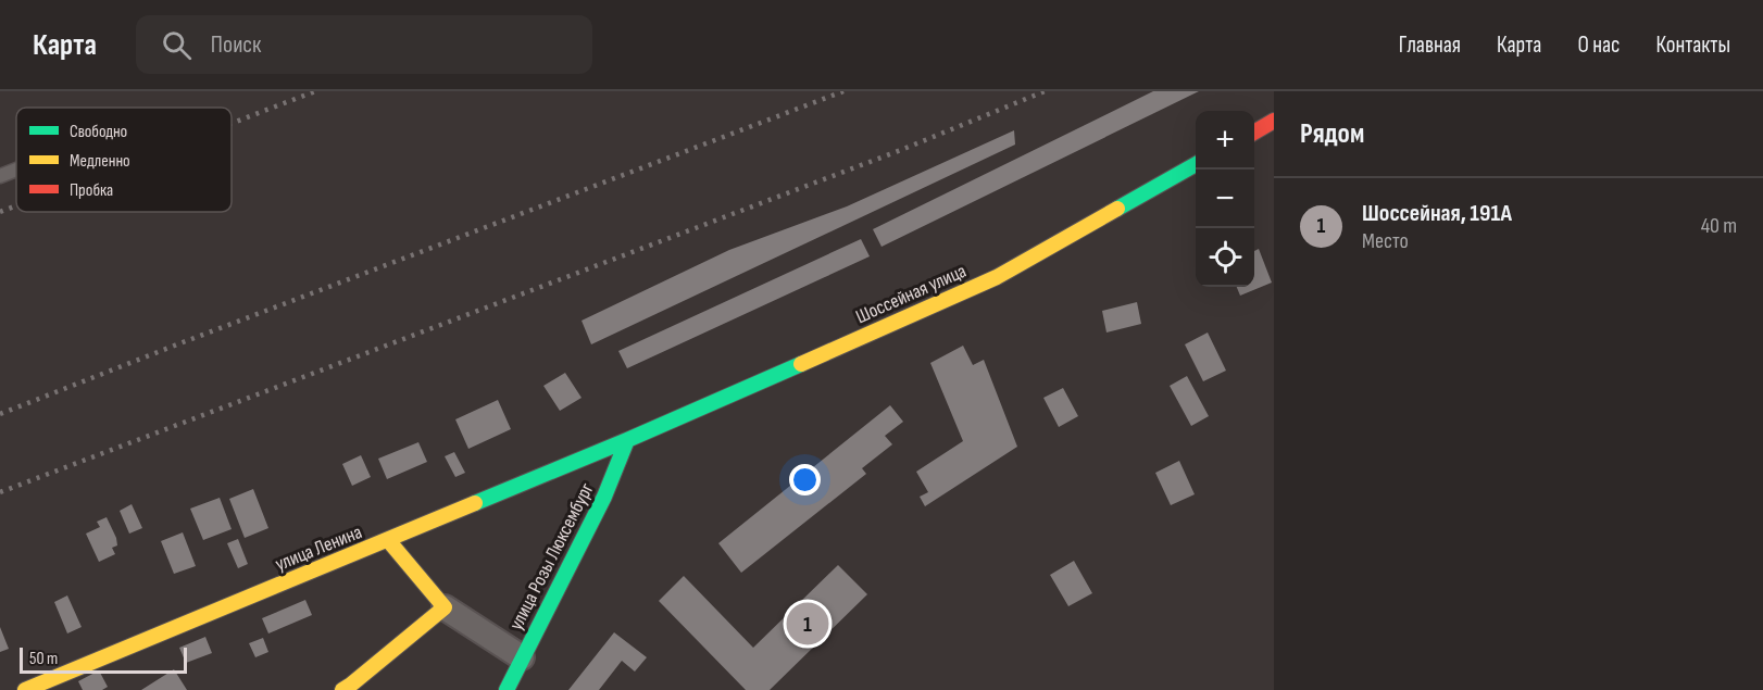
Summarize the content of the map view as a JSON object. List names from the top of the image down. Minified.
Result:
{"streets":{"main road":["Шоссейная улица","улица Ленина","улица Розы Люксембург"]},"crossings":[["Шоссейная улица","улица Ленина"],["Шоссейная улица","улица Розы Люксембург"],["улица Ленина","улица Розы Люксембург"]],"legend":["Свободно","Медленно","Пробка"],"scale_bar":"50 m","page":{"header":"Карта","search":"Поиск","nav":["Главная","Карта","О нас","Контакты"],"heading":"Рядом","map_buttons":["+","−"],"list":[{"mark":"1","name":"Шоссейная, 191А","note":"Место","value":"40 m"}],"pins":"1","scale":"50 m"}}
